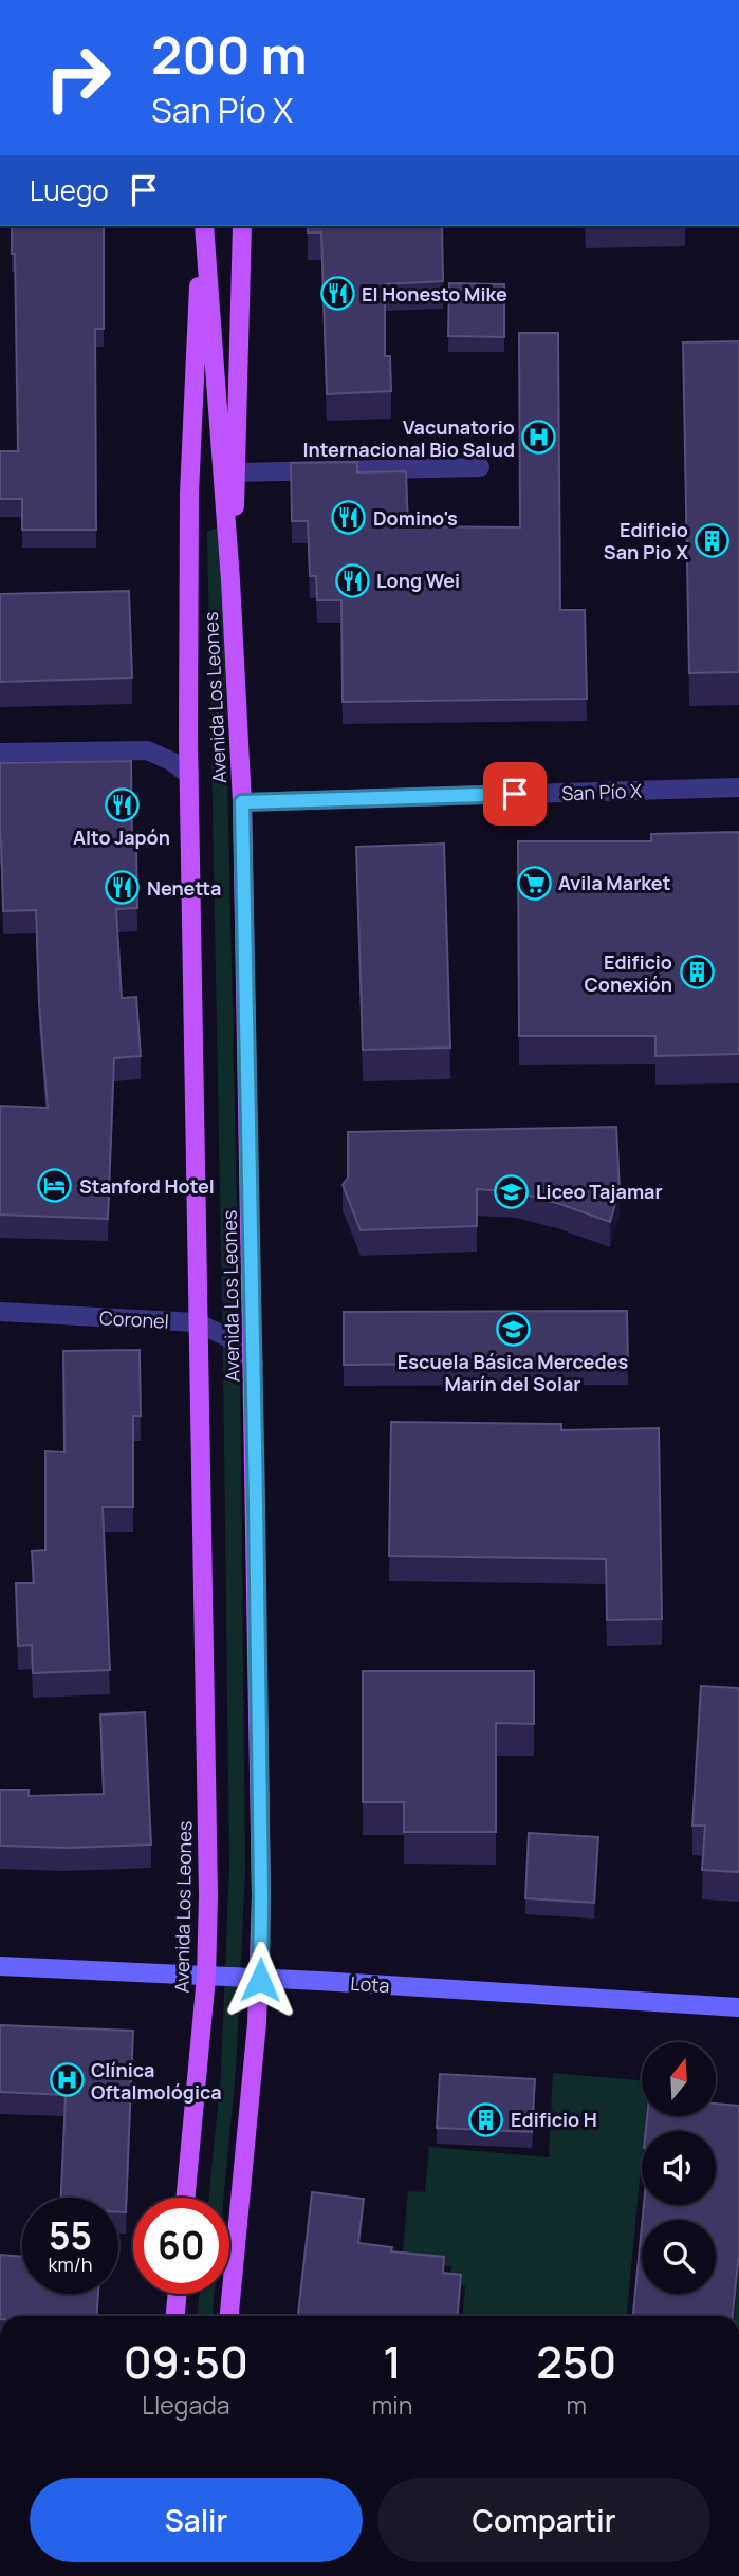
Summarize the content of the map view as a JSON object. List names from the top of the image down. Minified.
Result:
{"streets":{"main road":["Avenida Los Leones"],"street":["San Pío X","Coronel","Lota"]},"crossings":[["Avenida Los Leones","San Pío X"],["Avenida Los Leones","Coronel"],["Avenida Los Leones","Lota"]],"places":{"restaurant":["El Honesto Mike","Domino's","Long Wei","Alto Japón","Nenetta"],"hospital":["Vacunatorio Internacional Bio Salud","Clínica Oftalmológica"],"building":["Edificio San Pio X","Edificio Conexión","Edificio H"],"supermarket":["Avila Market"],"hotel":["Stanford Hotel"],"school or university":["Liceo Tajamar","Escuela Básica Mercedes Marín del Solar"]},"north":"top","page":{"turn":["200 m","San Pío X"],"then":"Luego","speed":"55 km/h","limit":"60","eta":["09:50","Llegada","1","min","250","m"],"buttons":["Salir","Compartir"]}}
